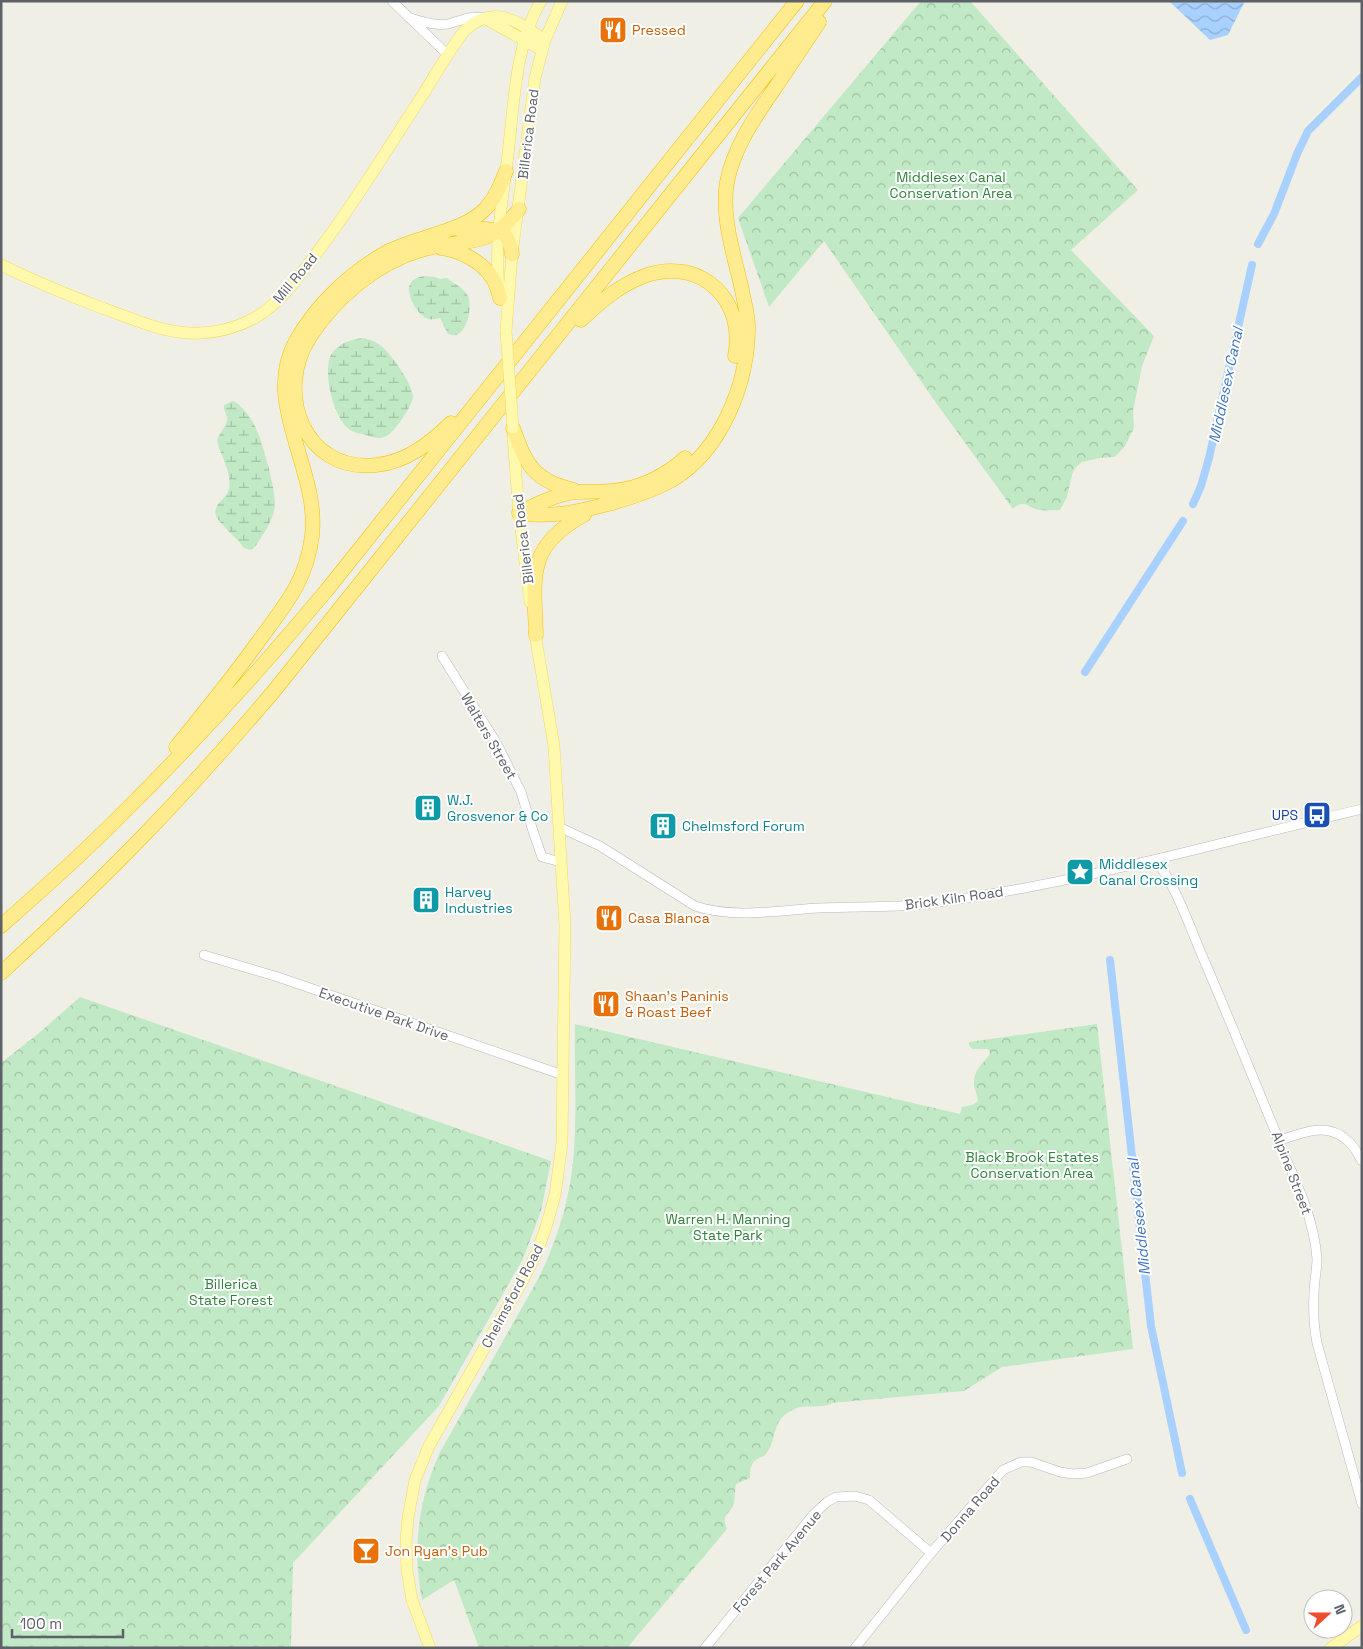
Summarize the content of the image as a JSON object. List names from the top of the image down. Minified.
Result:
{"streets":{"main road":["Billerica Road","Mill Road","Chelmsford Road"],"street":["Walters Street","Brick Kiln Road","Executive Park Drive","Alpine Street","Donna Road","Forest Park Avenue"]},"crossings":[["Billerica Road","Chelmsford Road"],["Walters Street","Chelmsford Road"],["Brick Kiln Road","Alpine Street"],["Brick Kiln Road","Chelmsford Road"],["Executive Park Drive","Chelmsford Road"],["Donna Road","Forest Park Avenue"]],"water":["Middlesex Canal"],"parks":["Middlesex Canal Conservation Area","Black Brook Estates Conservation Area","Warren H. Manning State Park","Billerica State Forest"],"places":{"restaurant":["Pressed","Casa Blanca","Shaan's Paninis & Roast Beef"],"building":["W.J. Grosvenor & Co","Chelmsford Forum","Harvey Industries"],"bus stop":["UPS"],"place":["Middlesex Canal Crossing"],"bar":["Jon Ryan's Pub"]},"scale_bar":"100 m","north":"right"}
